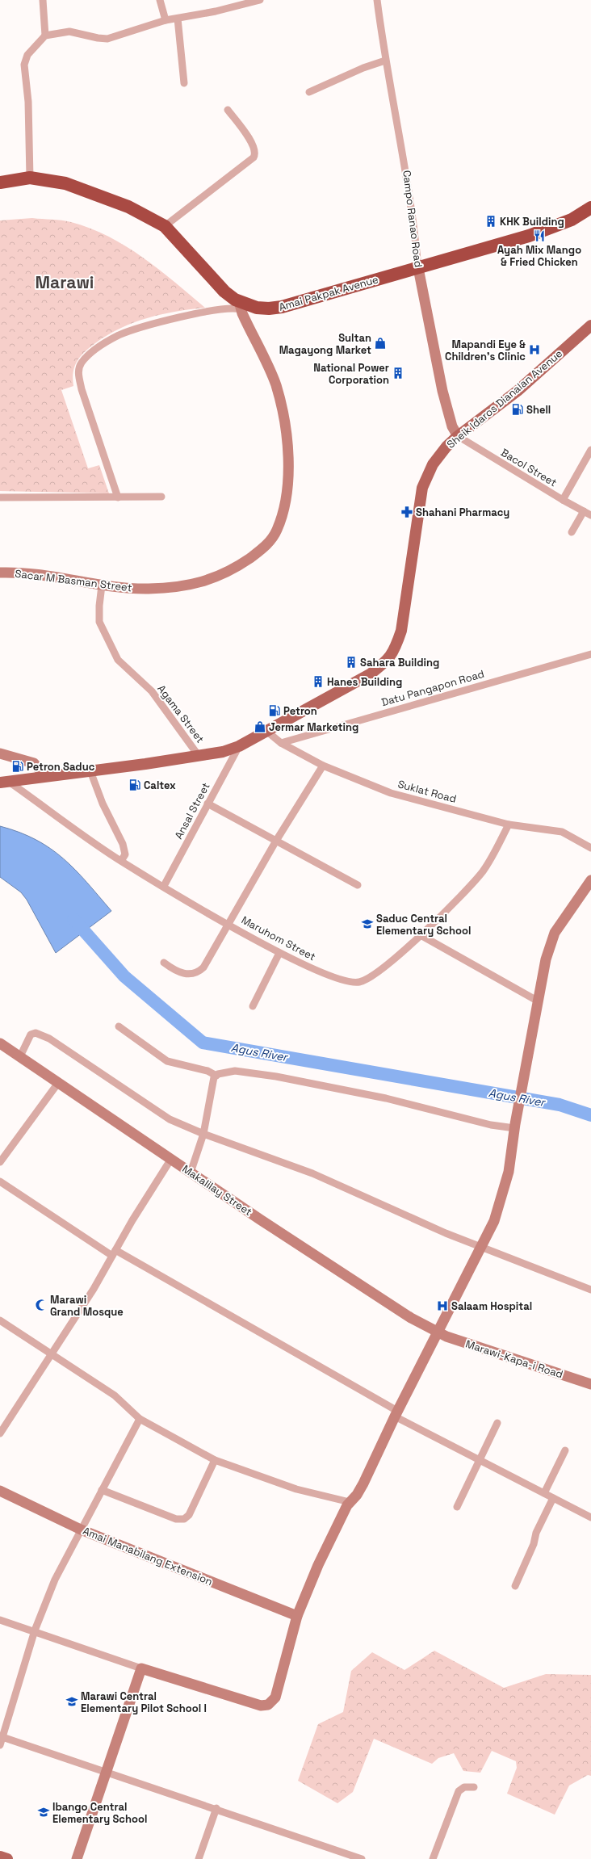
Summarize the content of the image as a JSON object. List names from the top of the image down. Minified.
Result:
{"streets":{"highway":["Amai Pakpak Avenue"],"main road":["Campo Ranao Road","Sheik Idaros Dianalan Avenue","Sacar M Basman Street","Makalilay Street","Marawi-Kapa-i Road","Amai Manabilang Extension"],"street":["Bacol Street","Datu Pangapon Road","Agama Street","Suklat Road","Ansal Street","Maruhom Street"]},"crossings":[["Campo Ranao Road","Amai Pakpak Avenue"],["Campo Ranao Road","Sheik Idaros Dianalan Avenue"],["Campo Ranao Road","Bacol Street"],["Amai Pakpak Avenue","Sacar M Basman Street"],["Sheik Idaros Dianalan Avenue","Bacol Street"],["Sheik Idaros Dianalan Avenue","Agama Street"],["Sheik Idaros Dianalan Avenue","Suklat Road"],["Sheik Idaros Dianalan Avenue","Ansal Street"],["Sheik Idaros Dianalan Avenue","Maruhom Street"],["Sacar M Basman Street","Agama Street"],["Datu Pangapon Road","Suklat Road"],["Suklat Road","Maruhom Street"],["Ansal Street","Maruhom Street"],["Makalilay Street","Marawi-Kapa-i Road"]],"districts":["Marawi"],"water":["Agus River"],"places":{"building":["KHK Building","National Power Corporation","Sahara Building","Hanes Building"],"restaurant":["Ayah Mix Mango & Fried Chicken"],"shop":["Sultan Magayong Market","Jermar Marketing"],"hospital":["Mapandi Eye & Children's Clinic","Salaam Hospital"],"fuel station":["Shell","Petron","Petron Saduc","Caltex"],"pharmacy":["Shahani Pharmacy"],"school or university":["Saduc Central Elementary School","Marawi Central Elementary Pilot School I","Ibango Central Elementary School"],"mosque":["Marawi Grand Mosque"]}}
